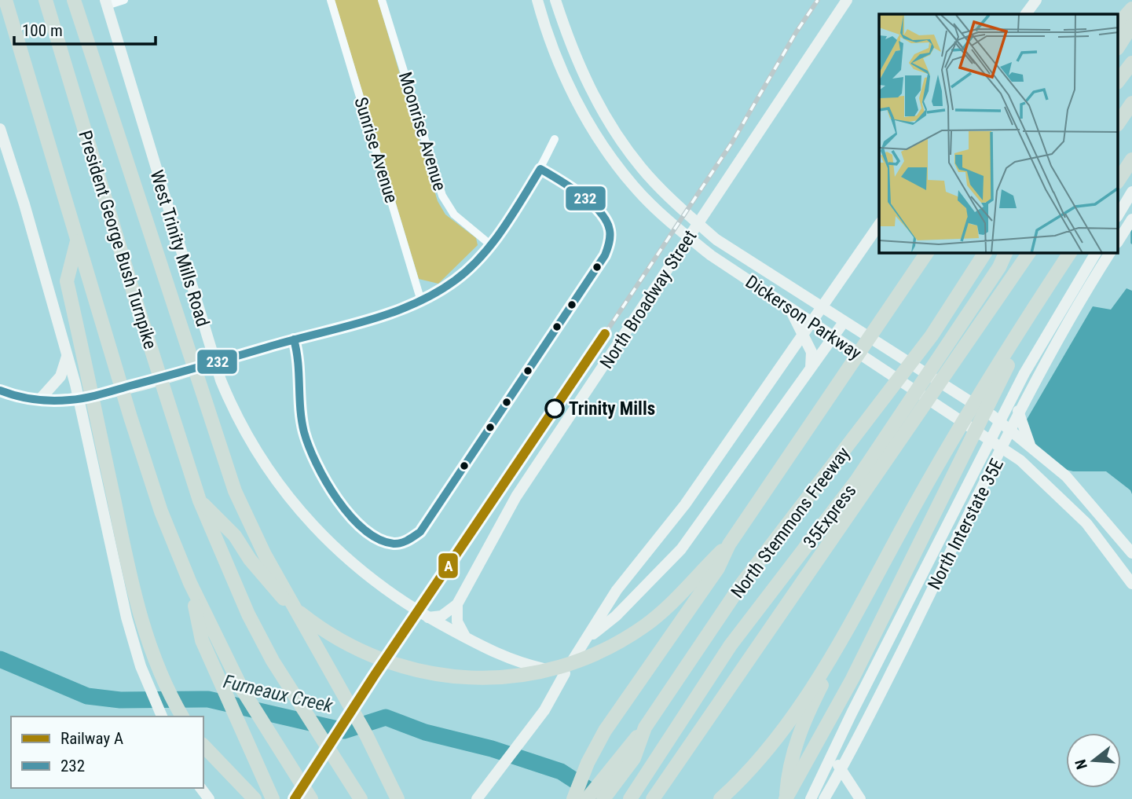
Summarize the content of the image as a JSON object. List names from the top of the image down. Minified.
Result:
{"streets":{"highway":["President George Bush Turnpike","35Express","North Stemmons Freeway"],"main road":["West Trinity Mills Road","North Broadway Street","Dickerson Parkway","North Interstate 35E"],"street":["Moonrise Avenue","Sunrise Avenue"]},"crossings":[["Dickerson Parkway","North Interstate 35E"]],"water":["Furneaux Creek"],"places":["Trinity Mills"],"lines":["transit line 232","rail line A"],"legend":["Railway A","232"],"scale_bar":"100 m","north":"left"}
